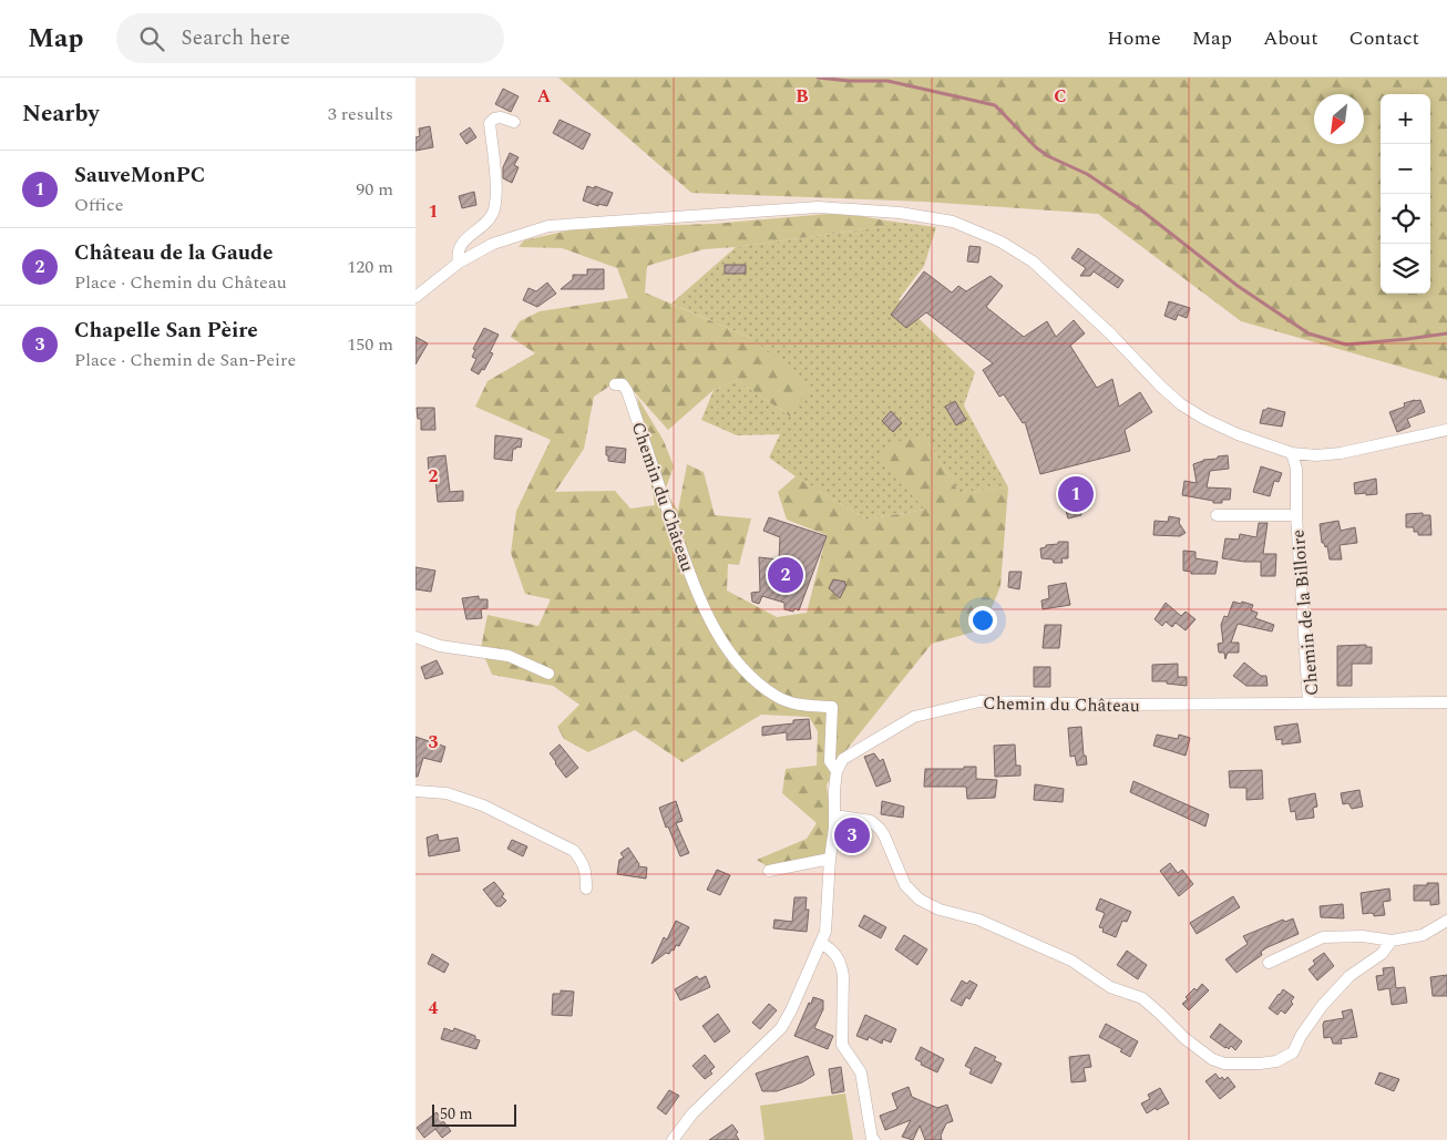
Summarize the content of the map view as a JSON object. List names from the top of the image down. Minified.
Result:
{"streets":{"street":["Chemin du Château","Chemin de la Billoire"]},"crossings":[["Chemin du Château","Chemin de la Billoire"]],"scale_bar":"50 m","north":"bottom left","page":{"header":"Map","search":"Search here","nav":["Home","Map","About","Contact"],"heading":["Nearby","3 results"],"map_buttons":["+","−"],"list":[{"mark":"1","name":"SauveMonPC","note":"Office","value":"90 m"},{"mark":"2","name":"Château de la Gaude","note":"Place · Chemin du Château","value":"120 m"},{"mark":"3","name":"Chapelle San Pèire","note":"Place · Chemin de San-Peire","value":"150 m"}],"pins":["1","2","3"],"scale":"50 m"},"grid":{"columns":["A","B","C"],"rows":["1","2","3","4"]}}
